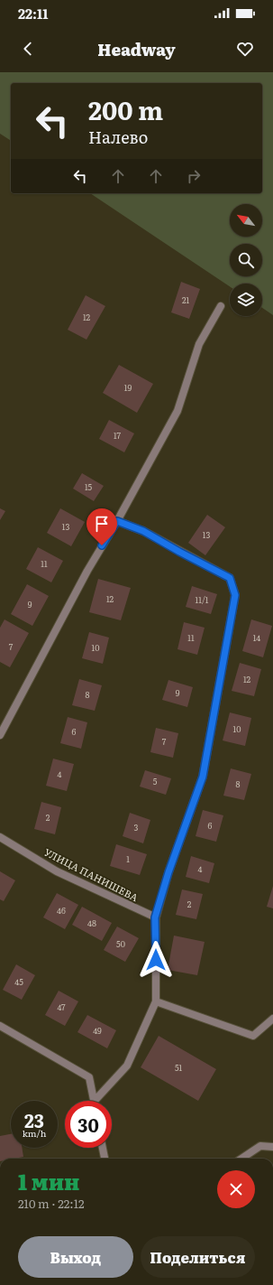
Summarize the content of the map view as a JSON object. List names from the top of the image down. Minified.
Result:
{"streets":{"street":["УЛИЦА ПАНИШЕВА"]},"house_numbers":["21","12","19","17","15","13","13","11","12","11/1","9","11","14","7","10","12","9","8","10","6","7","4","5","8","2","6","3","1","4","2","46","48","50","45","47","49","51"],"north":"top left","page":{"status":"22:11","header":"Headway","turn":["200 m","Налево"],"speed":"23 km/h","limit":"30","heading":["1 мин","210 m · 22:12"],"buttons":["Выход","Поделиться"]}}
